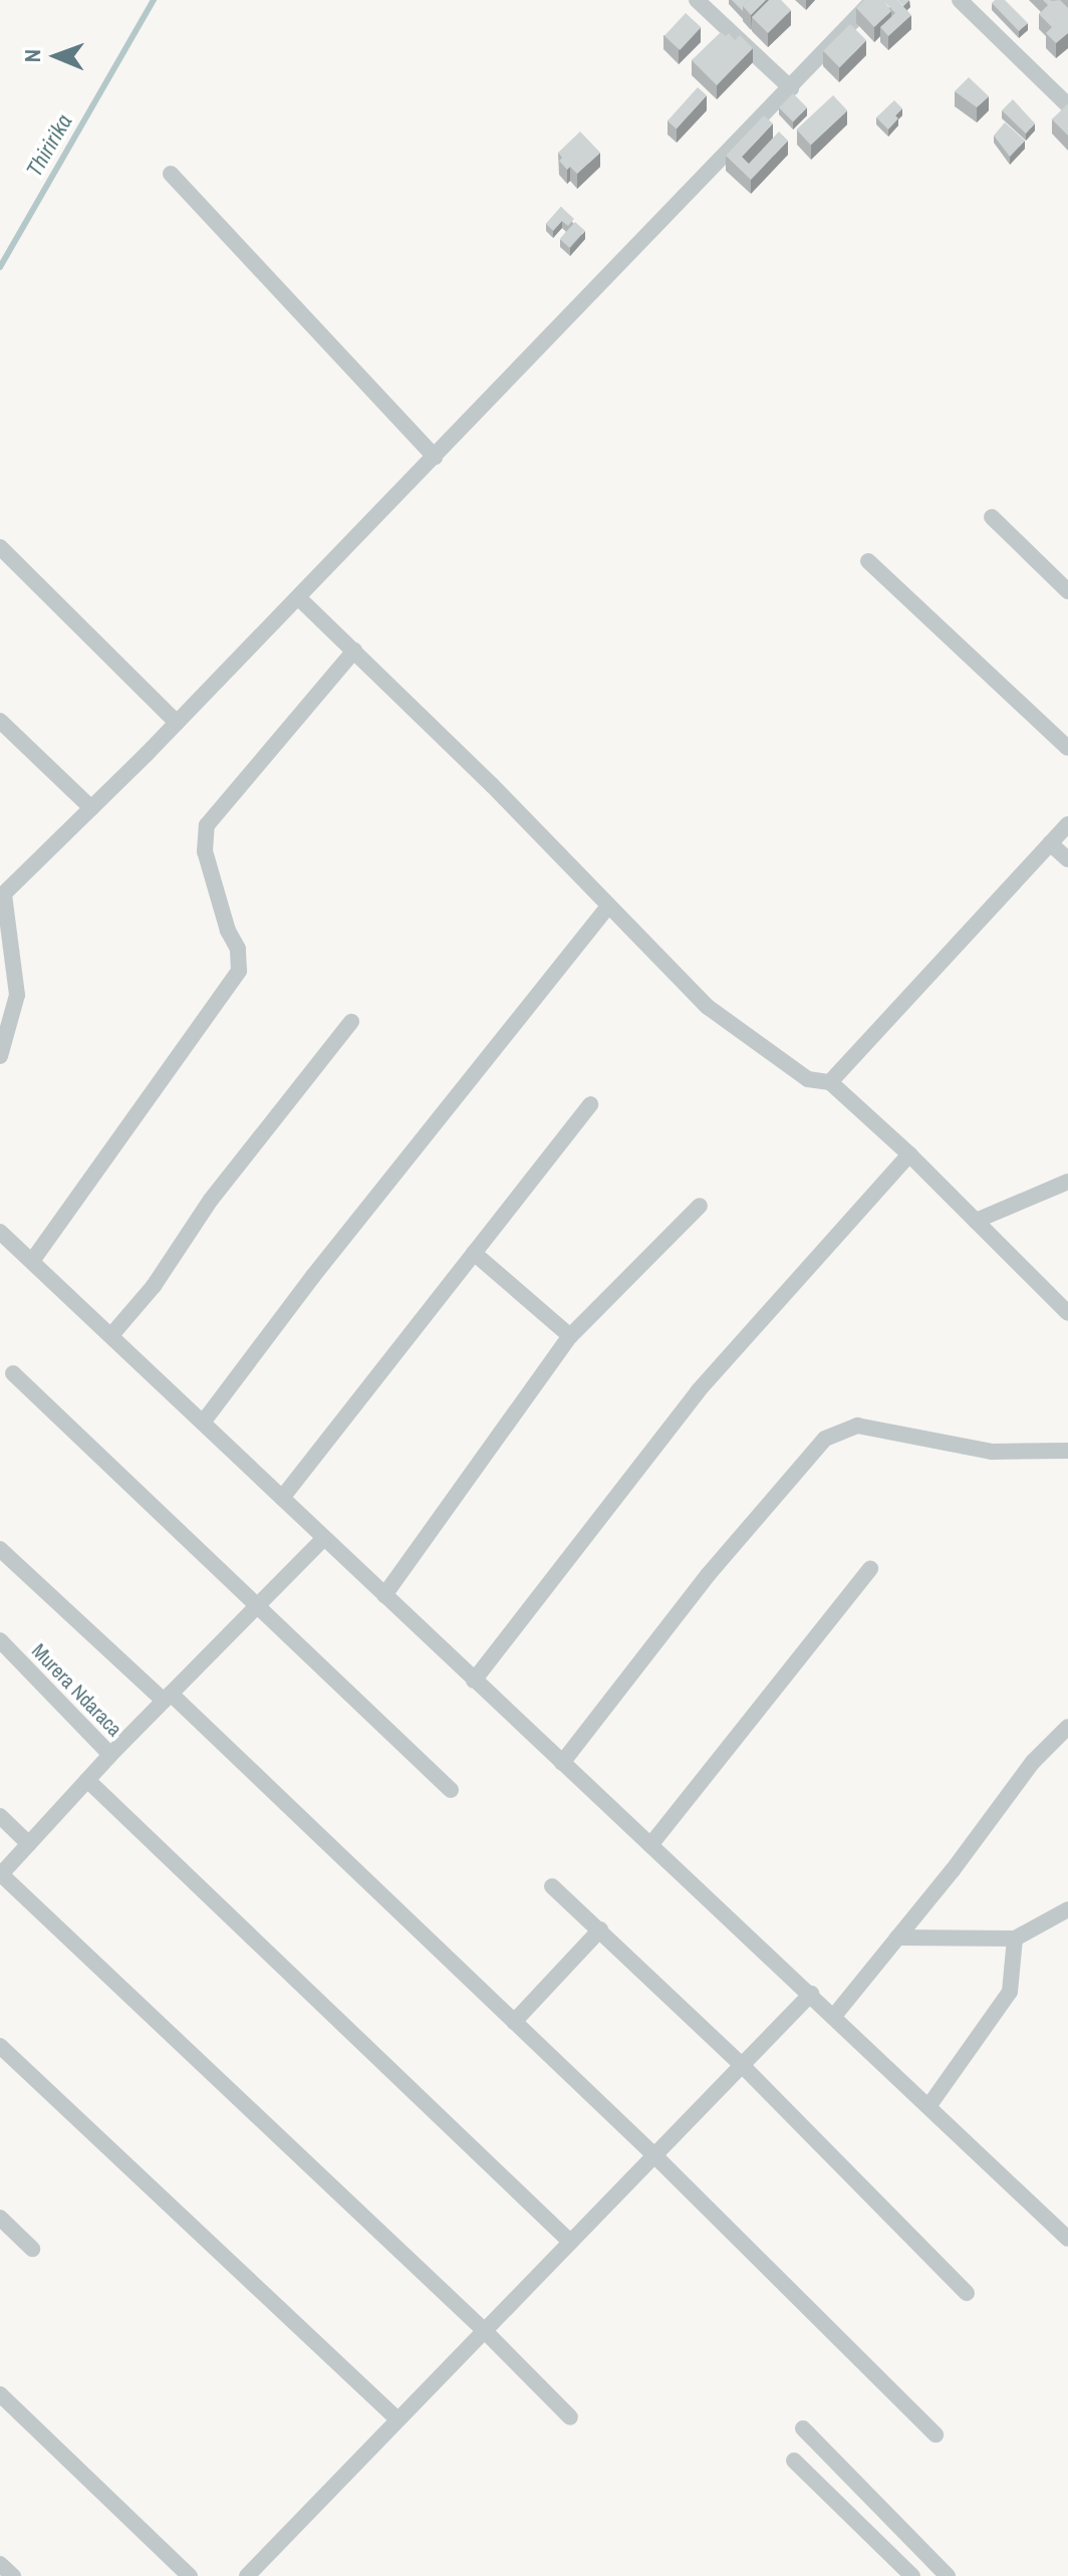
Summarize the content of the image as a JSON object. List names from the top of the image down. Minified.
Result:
{"streets":{"street":["Murera Ndaraca"]},"water":["Thiririka"],"north":"left"}
